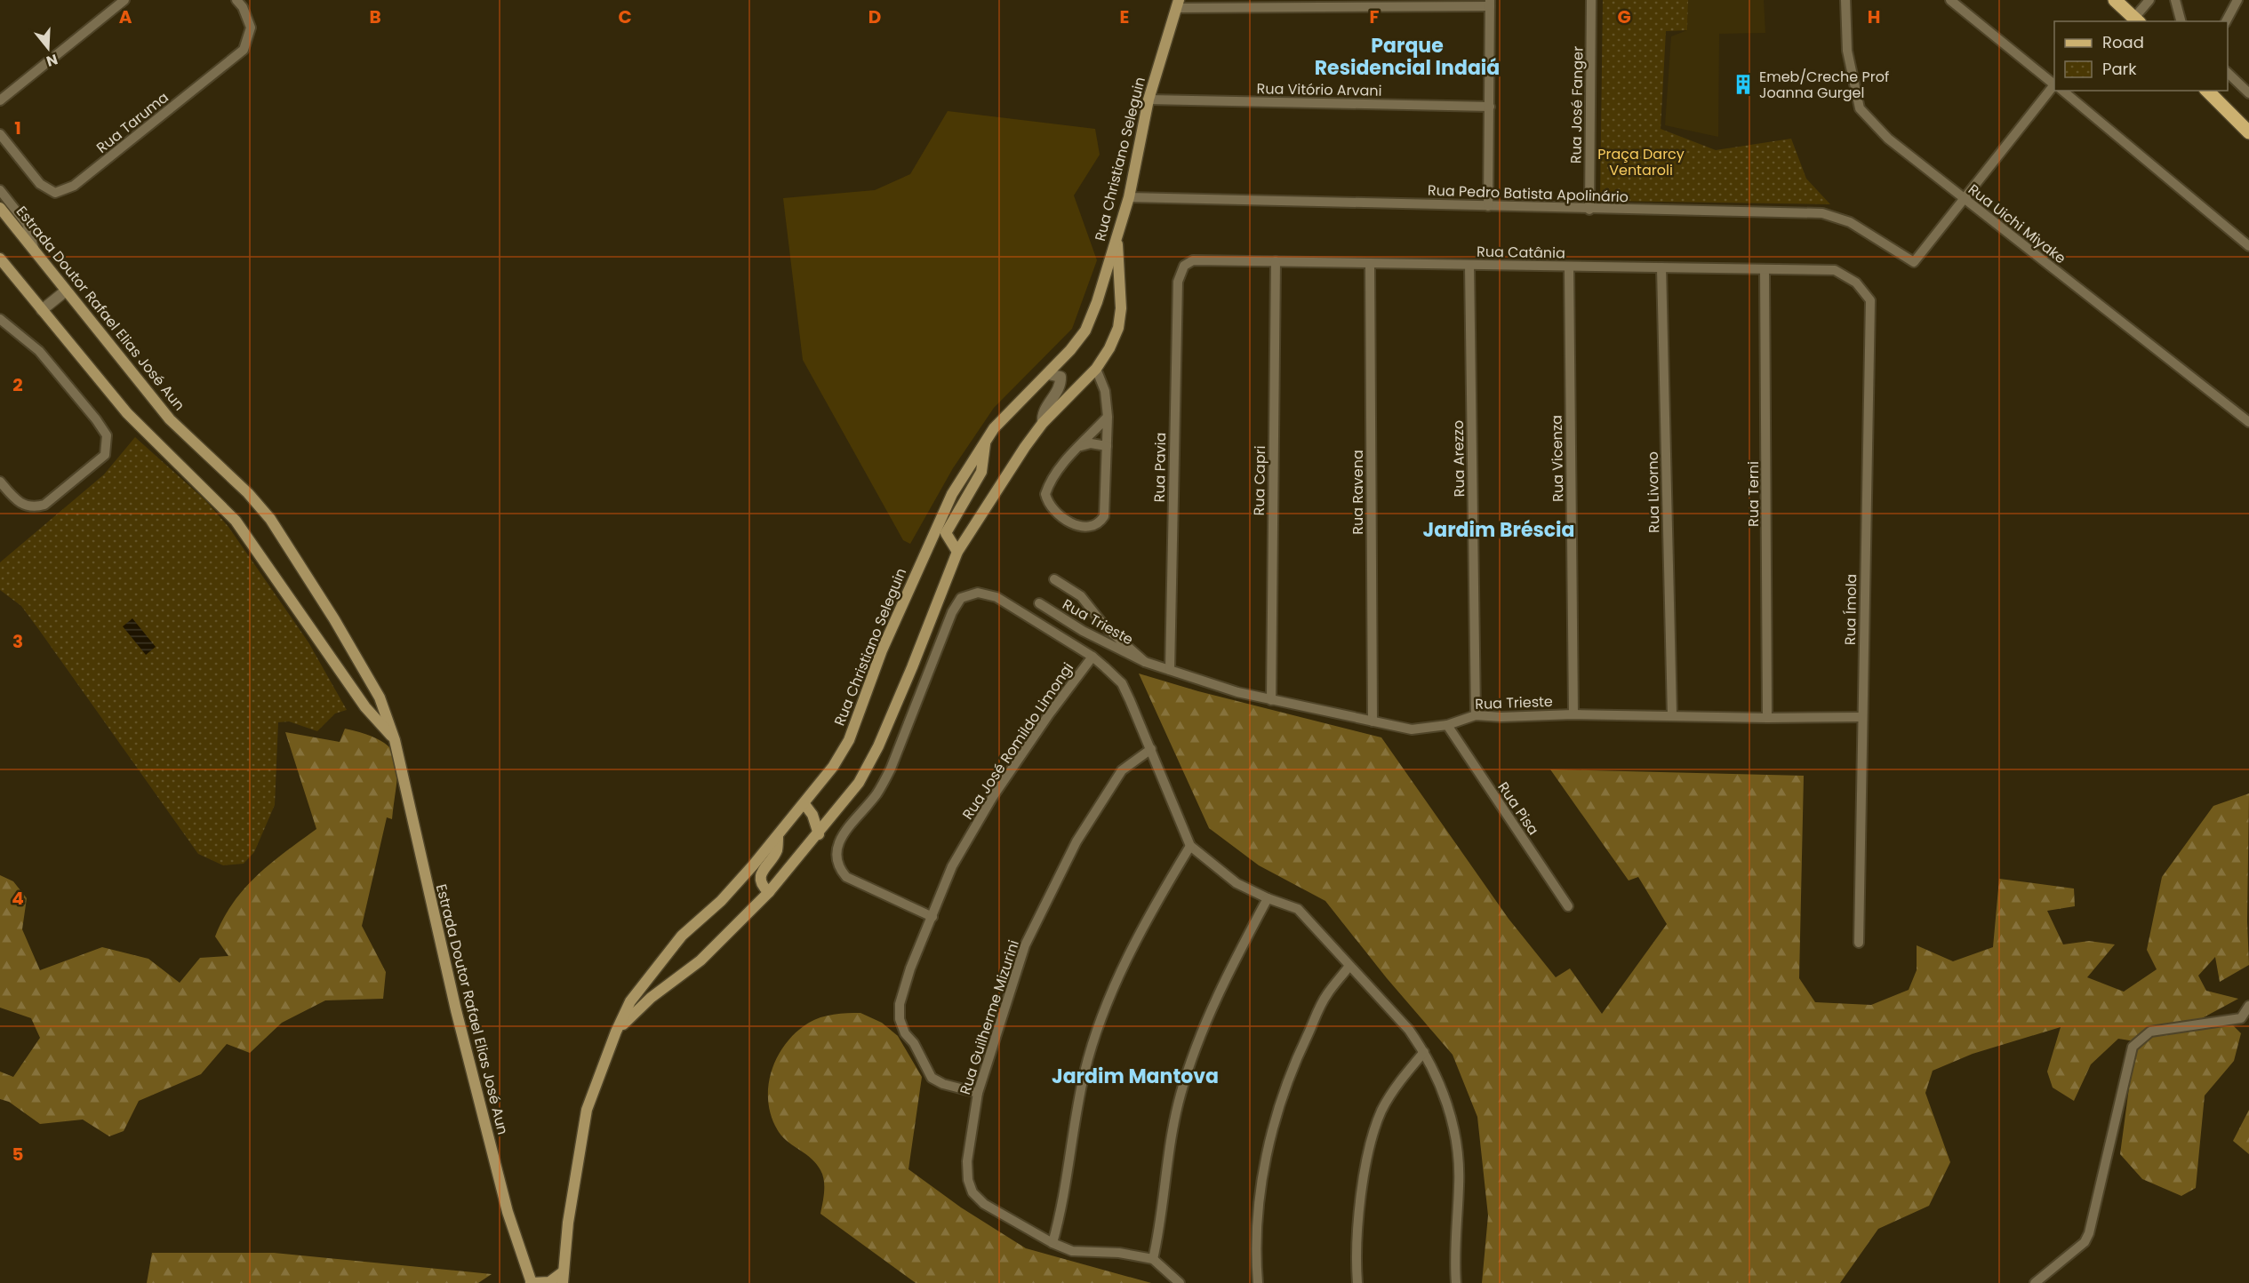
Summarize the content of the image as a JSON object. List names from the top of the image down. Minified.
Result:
{"streets":{"main road":["Rua Christiano Seleguin","Estrada Doutor Rafael Elias José Aun"],"street":["Rua Vitório Arvani","Rua José Fanger","Rua Taruma","Rua Pedro Batista Apolinário","Rua Uichi Miyake","Rua Catânia","Rua Arezzo","Rua Vicenza","Rua Pavia","Rua Capri","Rua Ravena","Rua Livorno","Rua Terni","Rua Ímola","Rua Trieste","Rua José Romildo Limongi","Rua Pisa","Rua Guilherme Mizurini"]},"crossings":[["Rua Vitório Arvani","Rua Christiano Seleguin"],["Rua José Fanger","Rua Pedro Batista Apolinário"],["Rua Christiano Seleguin","Rua Pedro Batista Apolinário"],["Rua Pedro Batista Apolinário","Rua Uichi Miyake"],["Rua Catânia","Rua Arezzo"],["Rua Catânia","Rua Vicenza"],["Rua Catânia","Rua Pavia"],["Rua Catânia","Rua Capri"],["Rua Catânia","Rua Ravena"],["Rua Catânia","Rua Livorno"],["Rua Catânia","Rua Terni"],["Rua Catânia","Rua Ímola"],["Rua Arezzo","Rua Trieste"],["Rua Vicenza","Rua Trieste"],["Rua Pavia","Rua Trieste"],["Rua Capri","Rua Trieste"],["Rua Ravena","Rua Trieste"],["Rua Livorno","Rua Trieste"],["Rua Terni","Rua Trieste"],["Rua Ímola","Rua Trieste"],["Rua Trieste","Rua Pisa"],["Rua José Romildo Limongi","Rua Guilherme Mizurini"]],"districts":["Parque Residencial Indaiá","Jardim Bréscia","Jardim Mantova"],"parks":["Praça Darcy Ventaroli"],"places":{"building":["Emeb/Creche Prof Joanna Gurgel"]},"legend":["Road","Park"],"north":"bottom","grid":{"columns":["A","B","C","D","E","F","G","H"],"rows":["1","2","3","4","5"]}}
